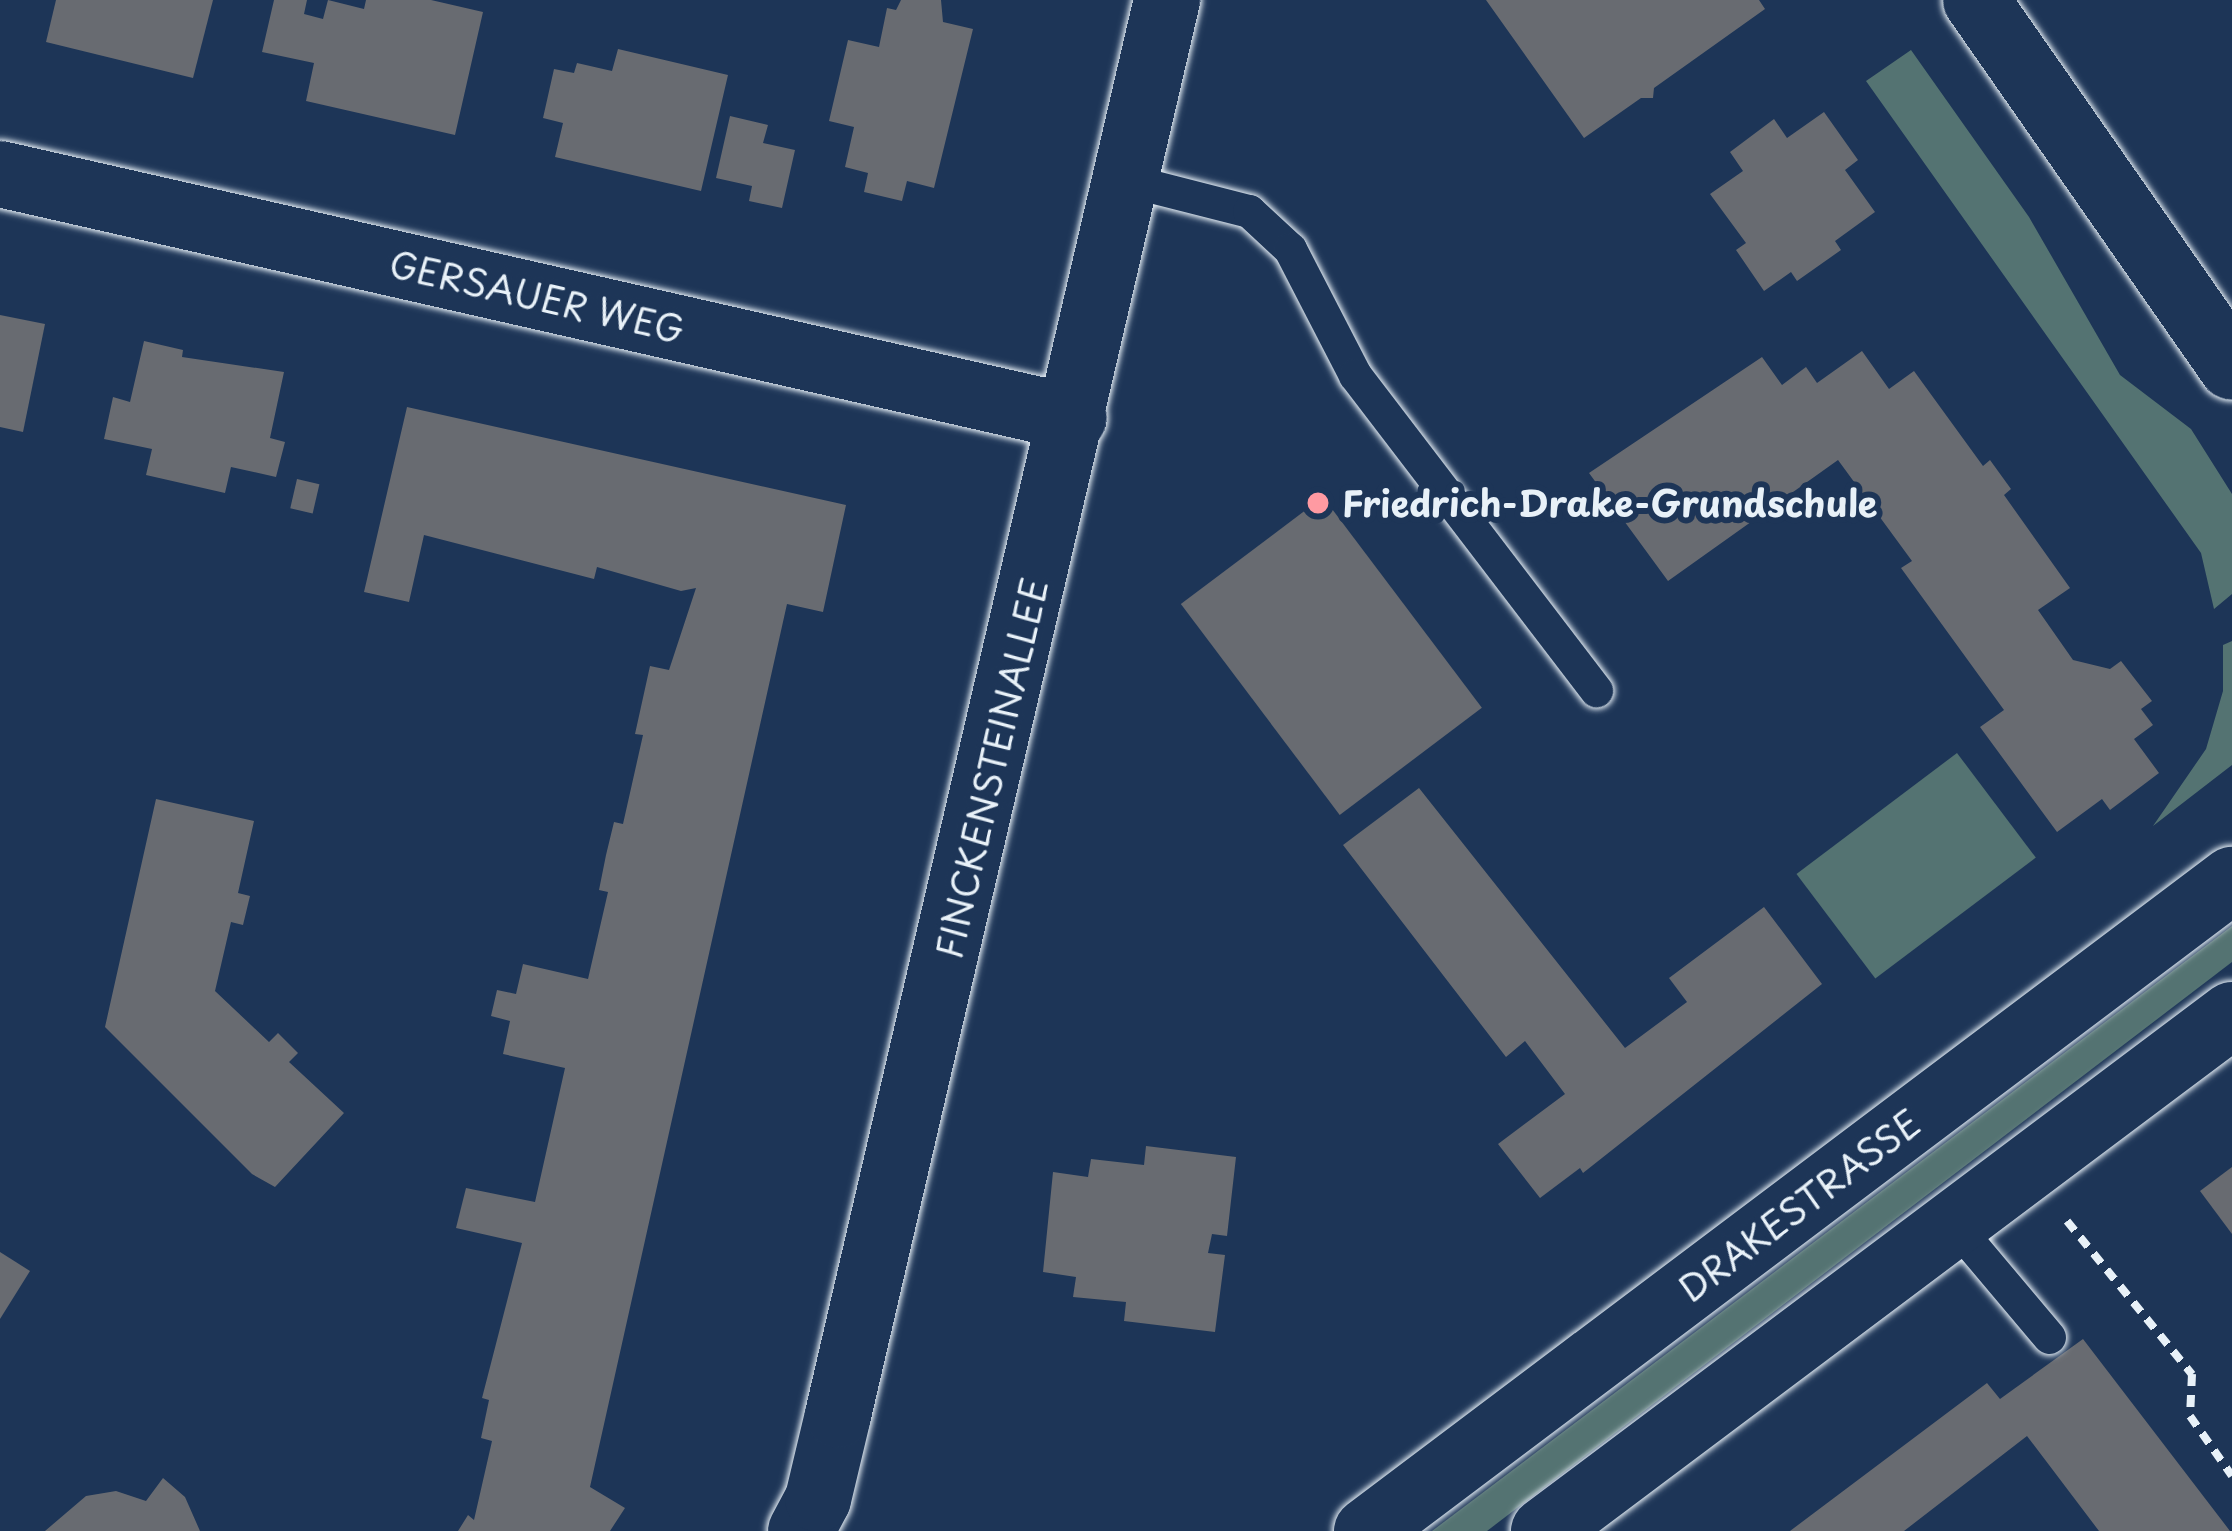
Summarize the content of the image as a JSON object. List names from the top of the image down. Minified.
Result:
{"streets":{"street":["GERSAUER WEG","FINCKENSTEINALLEE","DRAKESTRASSE"]},"crossings":[["GERSAUER WEG","FINCKENSTEINALLEE"]],"places":["Friedrich-Drake-Grundschule"]}
